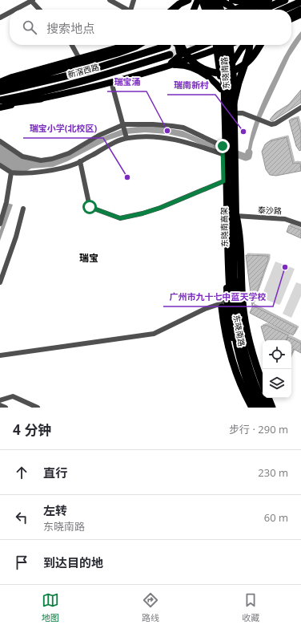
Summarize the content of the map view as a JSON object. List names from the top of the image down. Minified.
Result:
{"streets":{"highway":["新滘西路","东晓南高架"],"main road":["东晓南路"],"street":["泰沙路"]},"crossings":[["东晓南路","泰沙路"],["东晓南路","东晓南高架"]],"districts":["瑞宝"],"places":["瑞宝涌","瑞南新村","瑞宝小学(北校区)","广州市九十七中蓝天学校"],"page":{"search":"搜索地点","heading":["4 分钟","步行 · 290 m"],"list":[["直行","230 m"],["左转","东晓南路","60 m"],"到达目的地"],"nav":["地图","路线","收藏"]}}
